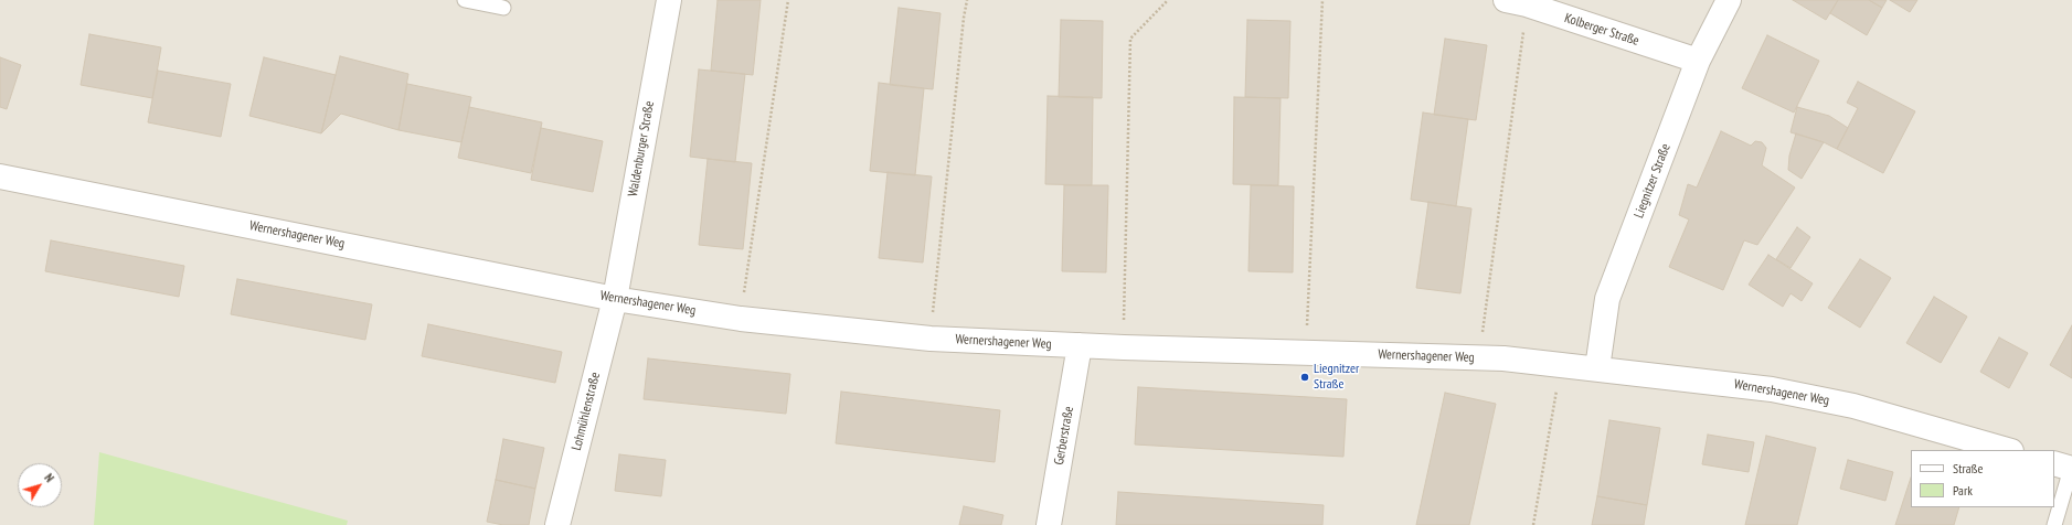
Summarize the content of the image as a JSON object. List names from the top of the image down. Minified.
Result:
{"streets":{"street":["Kolberger Straße","Waldenburger Straße","Liegnitzer Straße","Wernershagener Weg","Lohmühlenstraße","Gerberstraße"]},"crossings":[["Kolberger Straße","Liegnitzer Straße"],["Waldenburger Straße","Wernershagener Weg"],["Waldenburger Straße","Lohmühlenstraße"],["Liegnitzer Straße","Wernershagener Weg"],["Wernershagener Weg","Lohmühlenstraße"],["Wernershagener Weg","Gerberstraße"]],"places":["Liegnitzer Straße"],"legend":["Straße","Park"],"north":"top right"}
